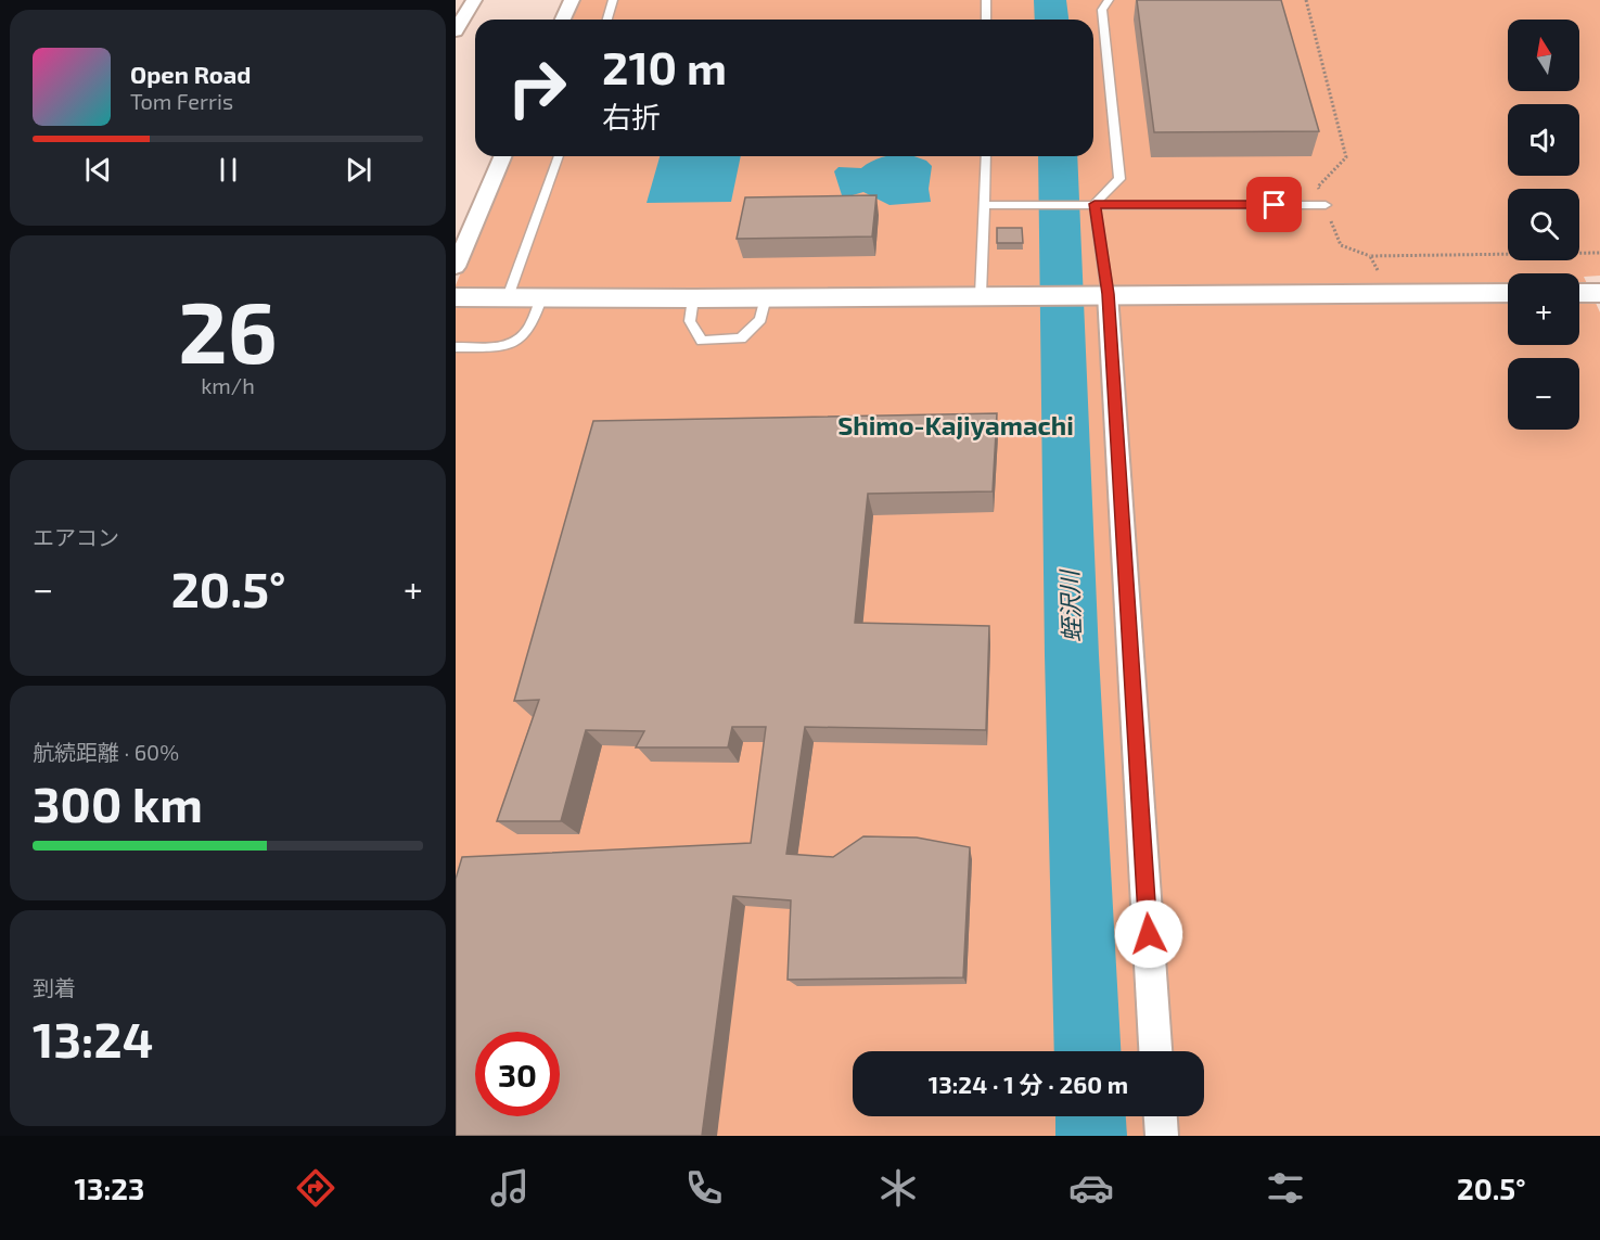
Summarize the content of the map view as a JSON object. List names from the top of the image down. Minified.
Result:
{"districts":["Shimo-Kajiyamachi"],"water":["蛭沢川"],"north":"top","page":{"map_buttons":["+","−"],"turn":["210 m","右折"],"song":["Open Road","Tom Ferris"],"tile":[["26","km/h"],"エアコン",["航続距離 · 60%","300 km"],["到着","13:24"]],"heat":["−","20.5°","+"],"limit":"30","trip":"13:24 · 1 分 · 260 m","tabs":["13:23","20.5°"]}}
